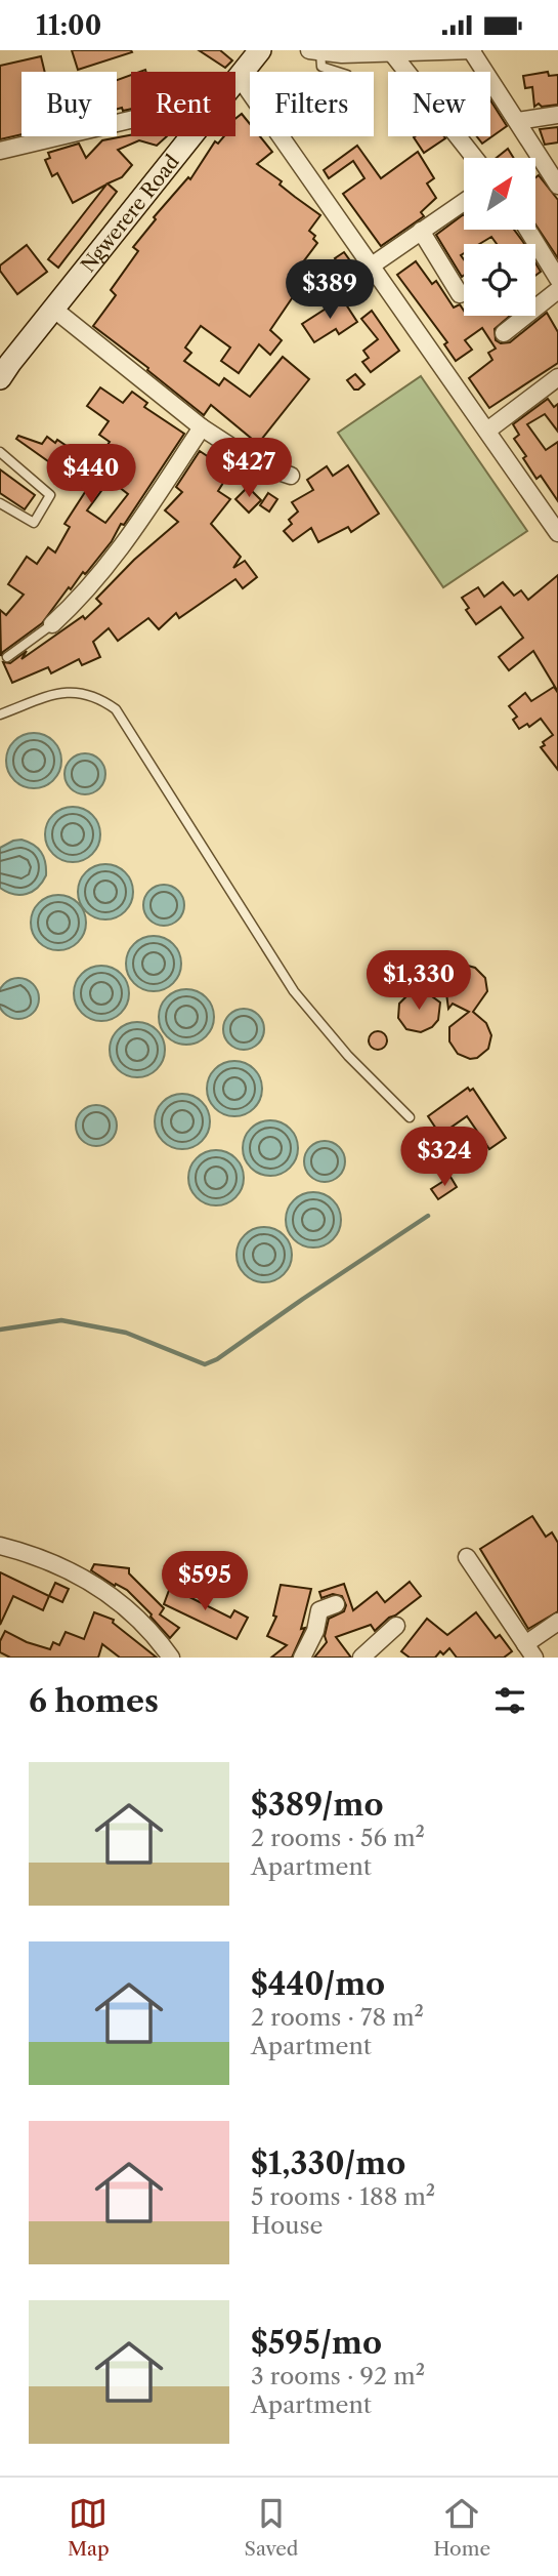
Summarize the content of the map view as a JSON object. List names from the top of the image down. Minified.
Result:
{"streets":{"street":["Ngwerere Road"]},"north":"top right","page":{"status":"11:00","chip":["Buy","Rent","Filters","New"],"price":["$389","$427","$440","$1,330","$324","$595"],"heading":"6 homes","list":[{"name":"$389/mo","note":"2 rooms · 56 m² · Apartment"},{"name":"$440/mo","note":"2 rooms · 78 m² · Apartment"},{"name":"$1,330/mo","note":"5 rooms · 188 m² · House"},{"name":"$595/mo","note":"3 rooms · 92 m² · Apartment"}],"tabs":["Map","Saved","Home"]}}
